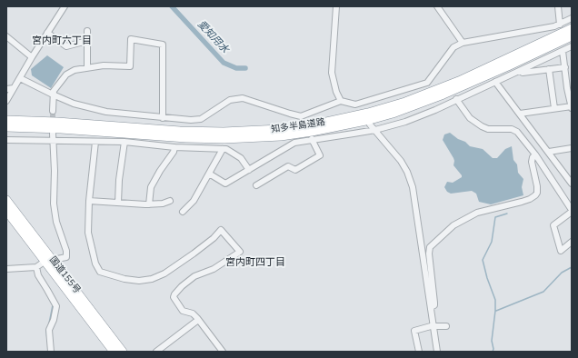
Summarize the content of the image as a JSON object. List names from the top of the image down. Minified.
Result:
{"streets":{"highway":["知多半島道路","国道155号"]},"districts":["宮内町六丁目","宮内町四丁目"],"water":["愛知用水"]}
